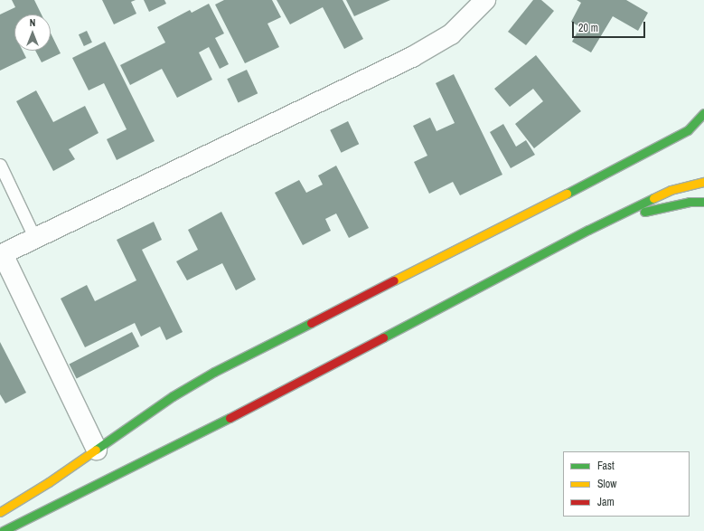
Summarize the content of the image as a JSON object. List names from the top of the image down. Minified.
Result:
{"legend":["Fast","Slow","Jam"],"scale_bar":"20 m","north":"top"}
